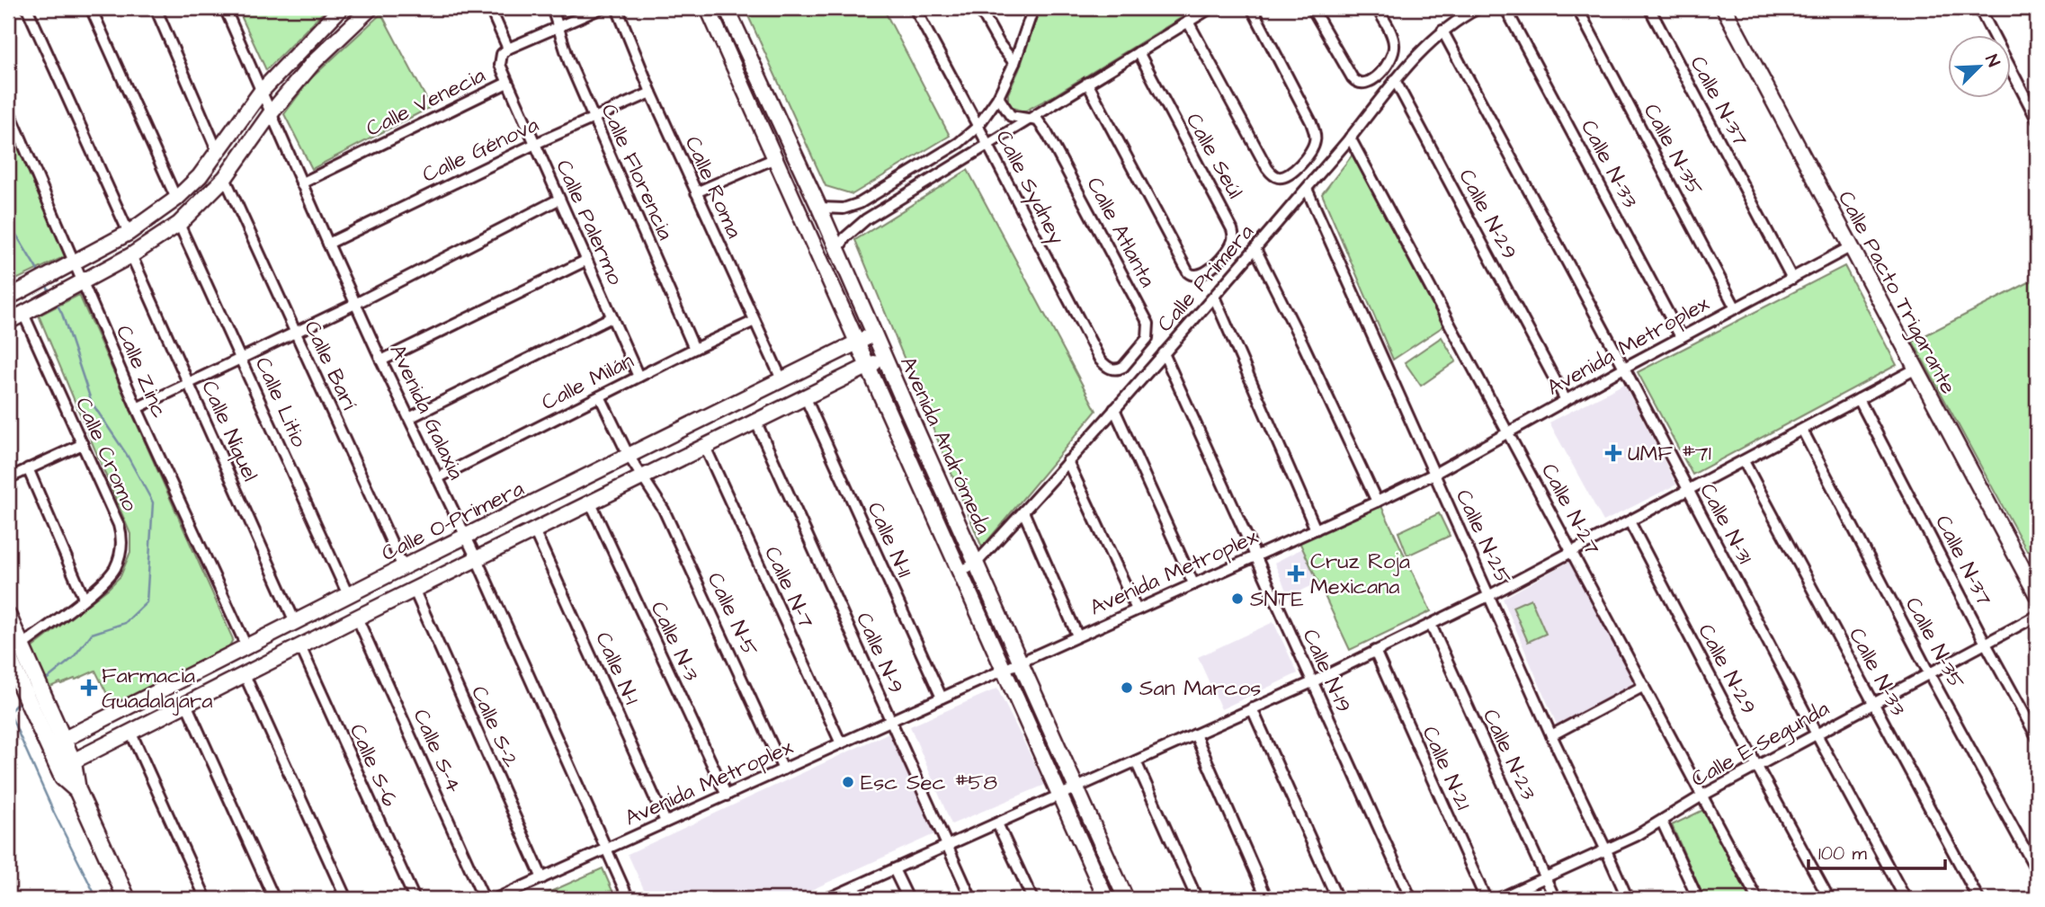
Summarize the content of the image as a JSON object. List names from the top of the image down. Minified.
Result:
{"streets":{"street":["Calle N-37","Calle Venecia","Calle Génova","Calle N-35","Calle Seúl","Calle N-33","Calle Florencia","Calle Roma","Calle Sydney","Calle N-29","Calle Palermo","Calle Atlanta","Calle Primera","Calle Pacto Trigarante","Avenida Metroplex","Calle Barí","Calle Zinc","Calle Milán","Calle Litio","Avenida Galaxia","Calle Níquel","Avenida Andrómeda","Calle Cromo","Calle N-27","Calle O-Primera","Calle N-31","Calle N-25","Calle N-11","Calle N-7","Calle N-5","Calle N-3","Calle N-9","Calle N-1","Calle N-19","Calle S-2","Calle E-Segunda","Calle S-4","Calle N-23","Calle S-6","Calle N-21"]},"crossings":[["Calle N-37","Avenida Metroplex"],["Calle N-37","Calle E-Segunda"],["Calle Venecia","Calle Florencia"],["Calle Venecia","Calle Palermo"],["Calle Venecia","Avenida Galaxia"],["Calle Génova","Calle Florencia"],["Calle Génova","Calle Roma"],["Calle Génova","Calle Palermo"],["Calle Génova","Avenida Galaxia"],["Calle N-35","Avenida Metroplex"],["Calle N-35","Calle E-Segunda"],["Calle N-33","Avenida Metroplex"],["Calle N-33","Calle E-Segunda"],["Calle Florencia","Calle Milán"],["Calle Roma","Calle Milán"],["Calle Roma","Calle O-Primera"],["Calle Sydney","Calle Atlanta"],["Calle N-29","Calle Primera"],["Calle N-29","Avenida Metroplex"],["Calle N-29","Calle E-Segunda"],["Calle Palermo","Calle Milán"],["Calle Primera","Avenida Andrómeda"],["Calle Primera","Calle N-27"],["Calle Primera","Calle N-31"],["Calle Primera","Calle N-25"],["Calle Primera","Calle N-19"],["Calle Pacto Trigarante","Avenida Metroplex"],["Avenida Metroplex","Avenida Galaxia"],["Avenida Metroplex","Avenida Andrómeda"],["Avenida Metroplex","Calle N-27"],["Avenida Metroplex","Calle N-31"],["Avenida Metroplex","Calle N-25"],["Avenida Metroplex","Calle N-11"],["Avenida Metroplex","Calle N-7"],["Avenida Metroplex","Calle N-5"],["Avenida Metroplex","Calle N-3"],["Avenida Metroplex","Calle N-9"],["Avenida Metroplex","Calle N-1"],["Avenida Metroplex","Calle N-19"],["Avenida Metroplex","Calle S-2"],["Calle Barí","Calle O-Primera"],["Calle Zinc","Calle O-Primera"],["Calle Milán","Avenida Galaxia"],["Calle Milán","Calle N-5"],["Calle Litio","Calle O-Primera"],["Avenida Galaxia","Calle O-Primera"],["Calle Níquel","Calle O-Primera"],["Avenida Andrómeda","Calle O-Primera"],["Calle N-27","Calle E-Segunda"],["Calle O-Primera","Calle N-11"],["Calle O-Primera","Calle N-7"],["Calle O-Primera","Calle N-5"],["Calle O-Primera","Calle N-3"],["Calle O-Primera","Calle N-9"],["Calle O-Primera","Calle N-1"],["Calle O-Primera","Calle S-2"],["Calle O-Primera","Calle S-4"],["Calle O-Primera","Calle S-6"],["Calle N-31","Calle E-Segunda"],["Calle N-25","Calle E-Segunda"],["Calle E-Segunda","Calle N-23"]],"places":{"health":["UMF #71","Cruz Roja Mexicana","Farmacia Guadalajara"],"other":["SNTE","San Marcos","Esc Sec #58"]},"scale_bar":"100 m","north":"top right"}
